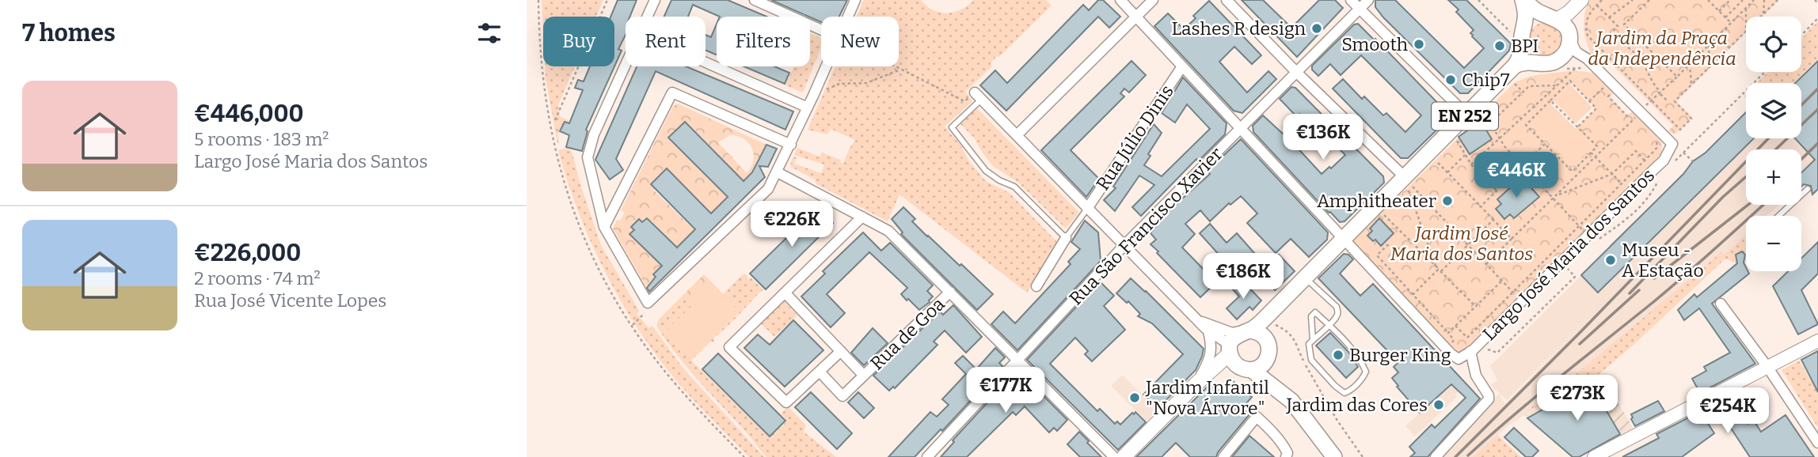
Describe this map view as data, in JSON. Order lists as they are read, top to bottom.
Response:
{
  "streets": {
    "main road": ["EN 252"],
    "street": [
      "Rua Júlio Dinis",
      "Rua São Francisco Xavier",
      "Largo José Maria dos Santos",
      "Rua de Goa"
    ]
  },
  "parks": ["Jardim da Praça da Independência", "Jardim José Maria dos Santos"],
  "places": [
    "Lashes R design",
    "Smooth",
    "BPI",
    "Chip7",
    "Amphitheater",
    "Museu - A Estação",
    "Burger King",
    "Jardim Infantil \"Nova Árvore\"",
    "Jardim das Cores"
  ],
  "page": {
    "heading": "7 homes",
    "map_buttons": ["+", "−"],
    "chip": [
      "Buy",
      "Rent",
      "Filters",
      "New"
    ],
    "list": [
      {
        "name": "€446,000",
        "note": "5 rooms · 183 m² · Largo José Maria dos Santos"
      },
      {
        "name": "€226,000",
        "note": "2 rooms · 74 m² · Rua José Vicente Lopes"
      }
    ],
    "price": [
      "€136K",
      "€446K",
      "€226K",
      "€186K",
      "€177K",
      "€273K",
      "€254K"
    ]
  }
}
